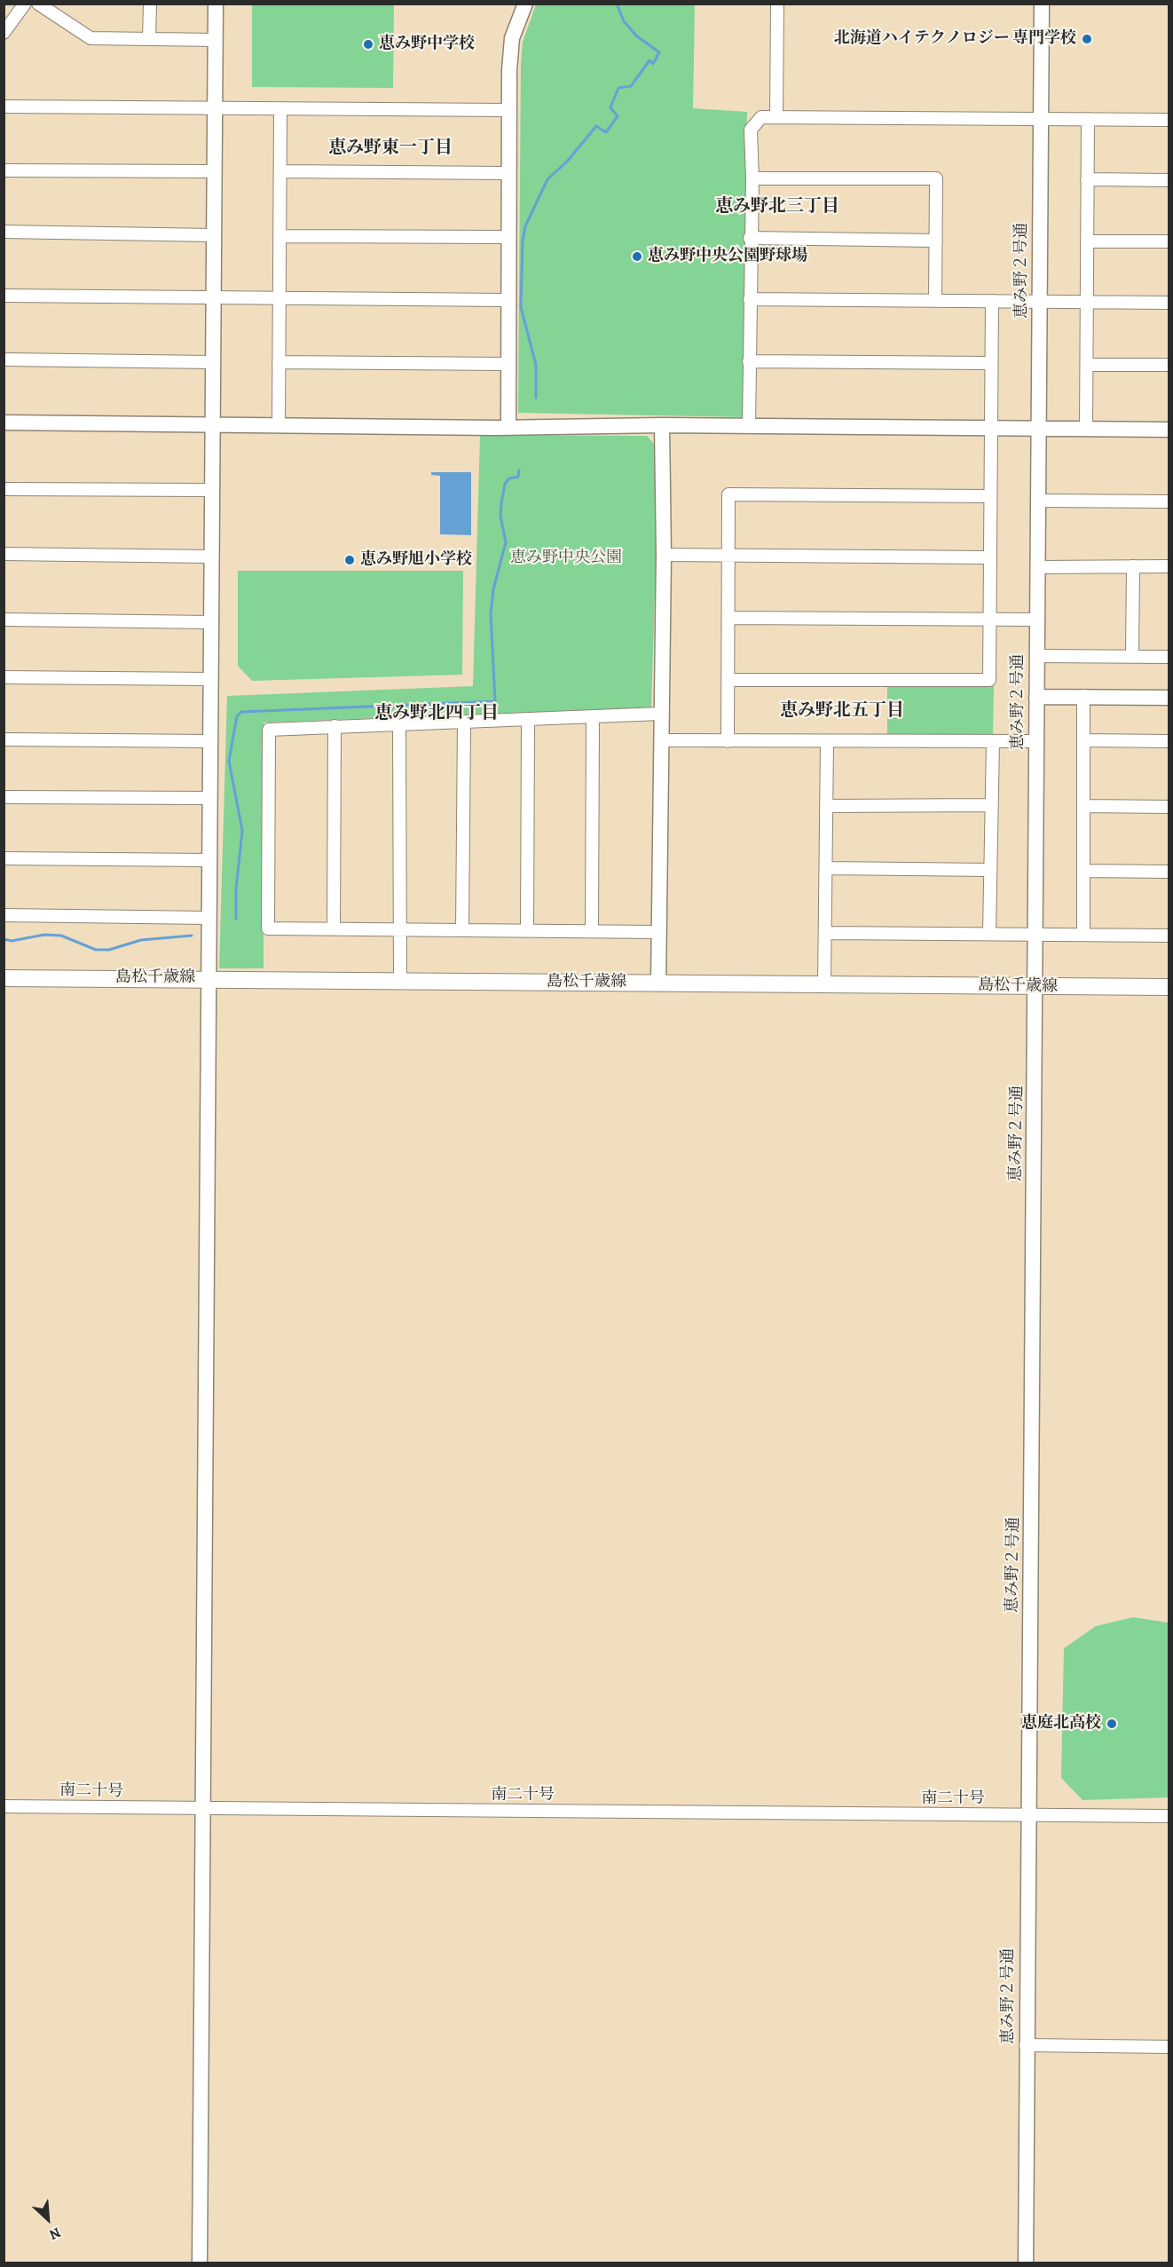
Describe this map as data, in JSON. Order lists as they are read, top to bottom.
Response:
{
  "streets": {
    "main road": ["島松千歳線"],
    "street": ["恵み野２号通", "南二十号"]
  },
  "crossings": [
    ["恵み野２号通", "島松千歳線"],
    ["恵み野２号通", "南二十号"]
  ],
  "districts": [
    "恵み野東一丁目",
    "恵み野北三丁目",
    "恵み野北五丁目",
    "恵み野北四丁目"
  ],
  "parks": ["恵み野中央公園"],
  "places": [
    "北海道ハイテクノロジー 専門学校",
    "恵み野中学校",
    "恵み野中央公園野球場",
    "恵み野旭小学校",
    "恵庭北高校"
  ],
  "north": "bottom right"
}
